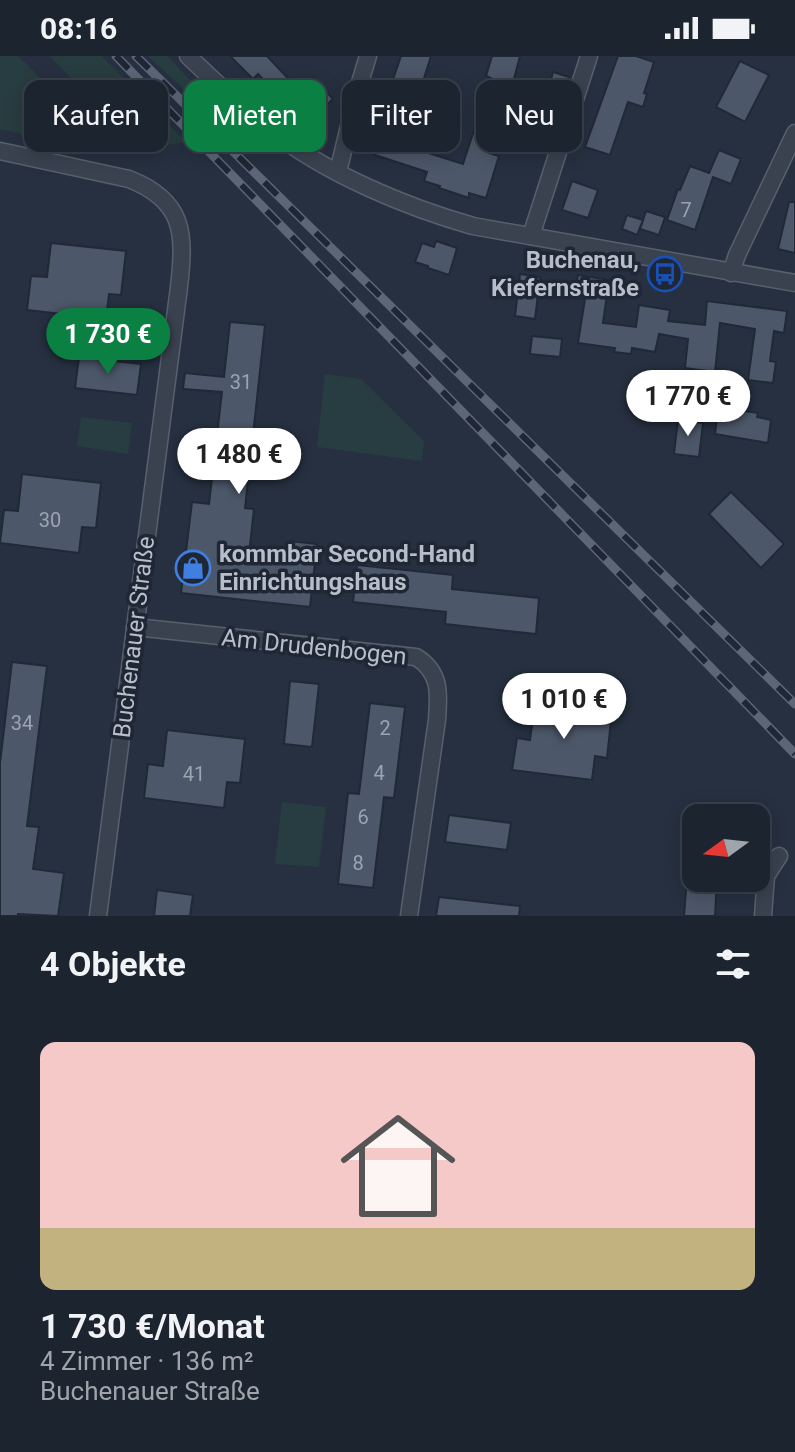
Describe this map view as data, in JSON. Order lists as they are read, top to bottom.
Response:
{
  "streets": {
    "street": ["Buchenauer Straße", "Am Drudenbogen"]
  },
  "crossings": [
    ["Buchenauer Straße", "Am Drudenbogen"]
  ],
  "places": {
    "bus stop": ["Buchenau, Kiefernstraße"],
    "shop": ["kommbar Second-Hand Einrichtungshaus"]
  },
  "house_numbers": [
    "7",
    "31",
    "30",
    "34",
    "2",
    "4",
    "41",
    "6",
    "8"
  ],
  "north": "left",
  "page": {
    "status": "08:16",
    "chip": [
      "Kaufen",
      "Mieten",
      "Filter",
      "Neu"
    ],
    "price": [
      "1 730 €",
      "1 770 €",
      "1 480 €",
      "1 010 €"
    ],
    "heading": "4 Objekte",
    "list": [
      {
        "name": "1 730 €/Monat",
        "note": "4 Zimmer · 136 m² · Buchenauer Straße"
      }
    ]
  }
}
